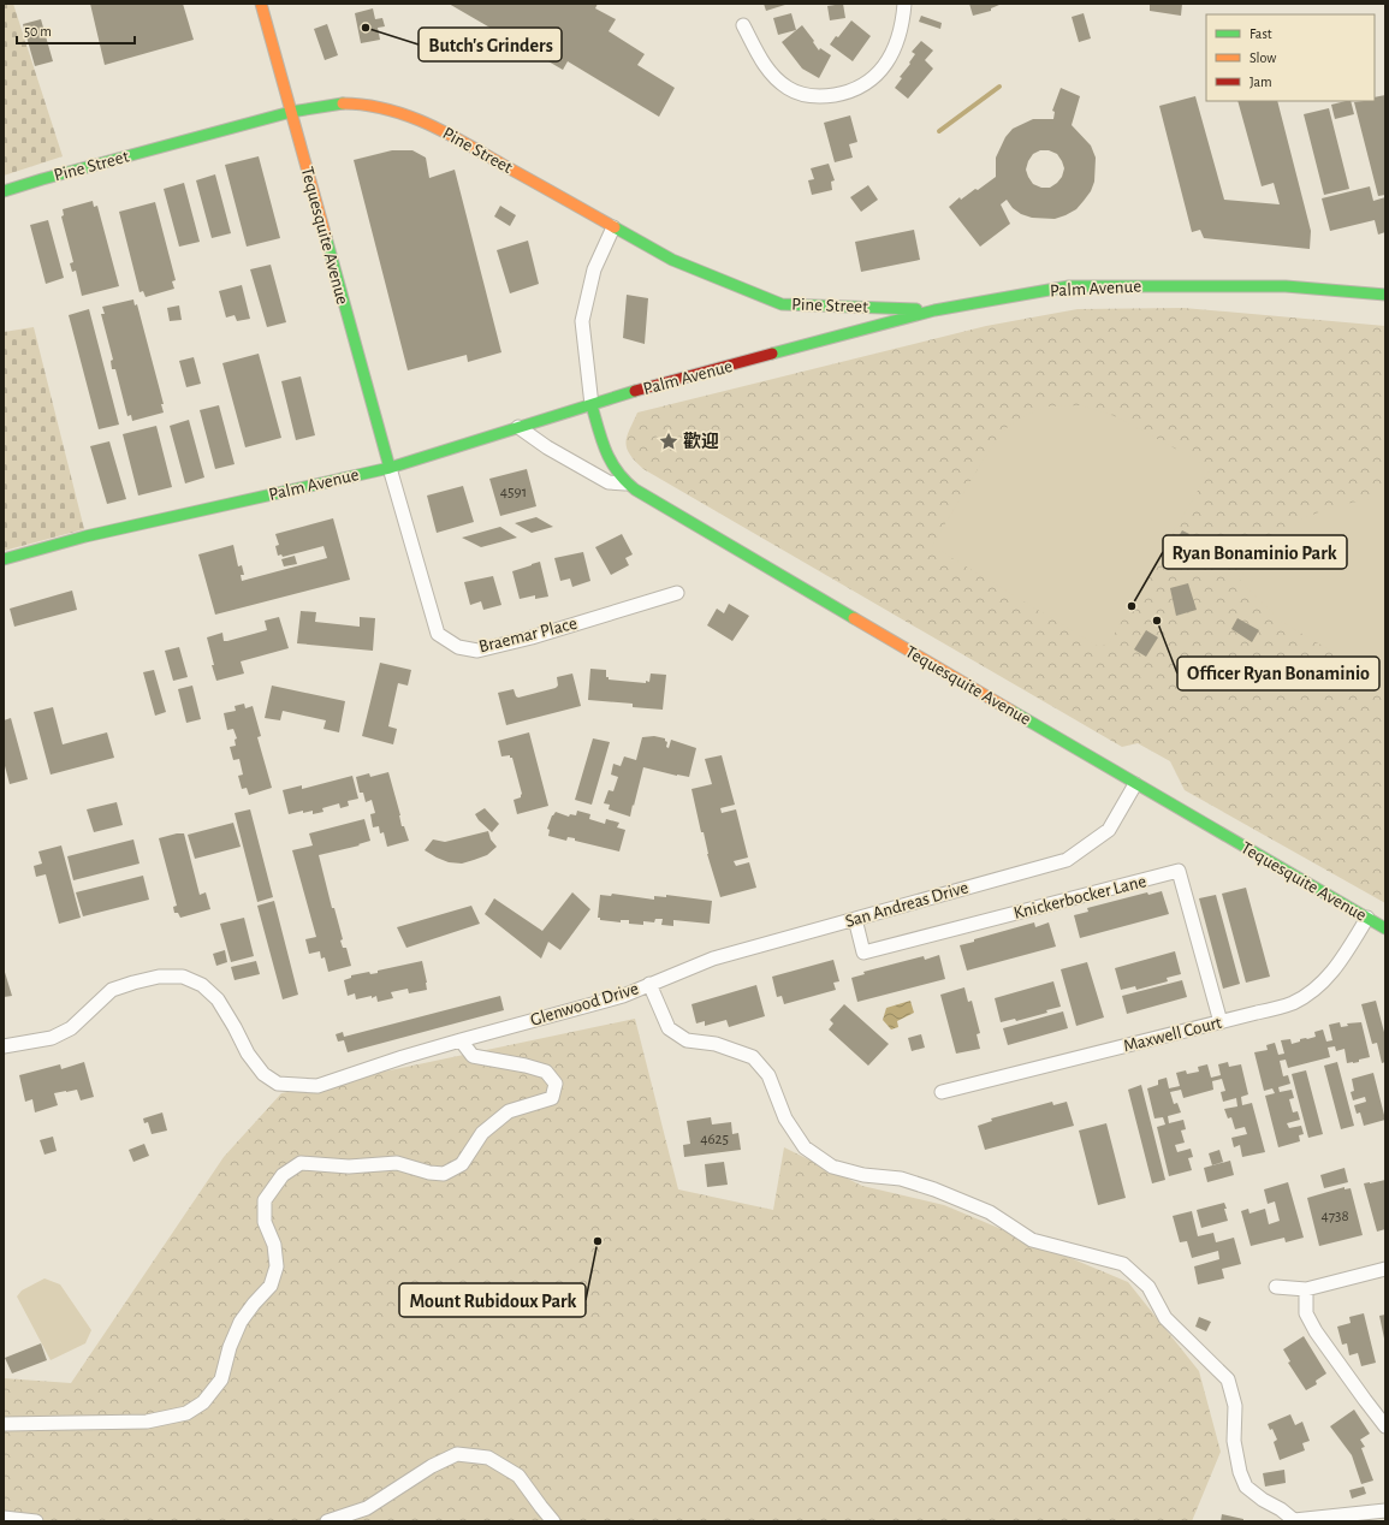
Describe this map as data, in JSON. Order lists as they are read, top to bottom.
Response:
{
  "streets": {
    "street": [
      "Pine Street",
      "Tequesquite Avenue",
      "Palm Avenue",
      "Braemar Place",
      "Knickerbocker Lane",
      "San Andreas Drive",
      "Glenwood Drive",
      "Maxwell Court"
    ]
  },
  "crossings": [
    ["Pine Street", "Tequesquite Avenue"],
    ["Pine Street", "Palm Avenue"],
    ["Tequesquite Avenue", "Palm Avenue"],
    ["Tequesquite Avenue", "Braemar Place"],
    ["Tequesquite Avenue", "San Andreas Drive"],
    ["Tequesquite Avenue", "Maxwell Court"],
    ["Palm Avenue", "Braemar Place"],
    ["Knickerbocker Lane", "San Andreas Drive"],
    ["Knickerbocker Lane", "Maxwell Court"],
    ["San Andreas Drive", "Glenwood Drive"]
  ],
  "places": {
    "other": [
      "Butch's Grinders",
      "Ryan Bonaminio Park",
      "Officer Ryan Bonaminio",
      "Mount Rubidoux Park"
    ],
    "place": ["歡迎"]
  },
  "house_numbers": ["4591", "4625", "4738"],
  "legend": ["Fast", "Slow", "Jam"],
  "scale_bar": "50 m"
}
